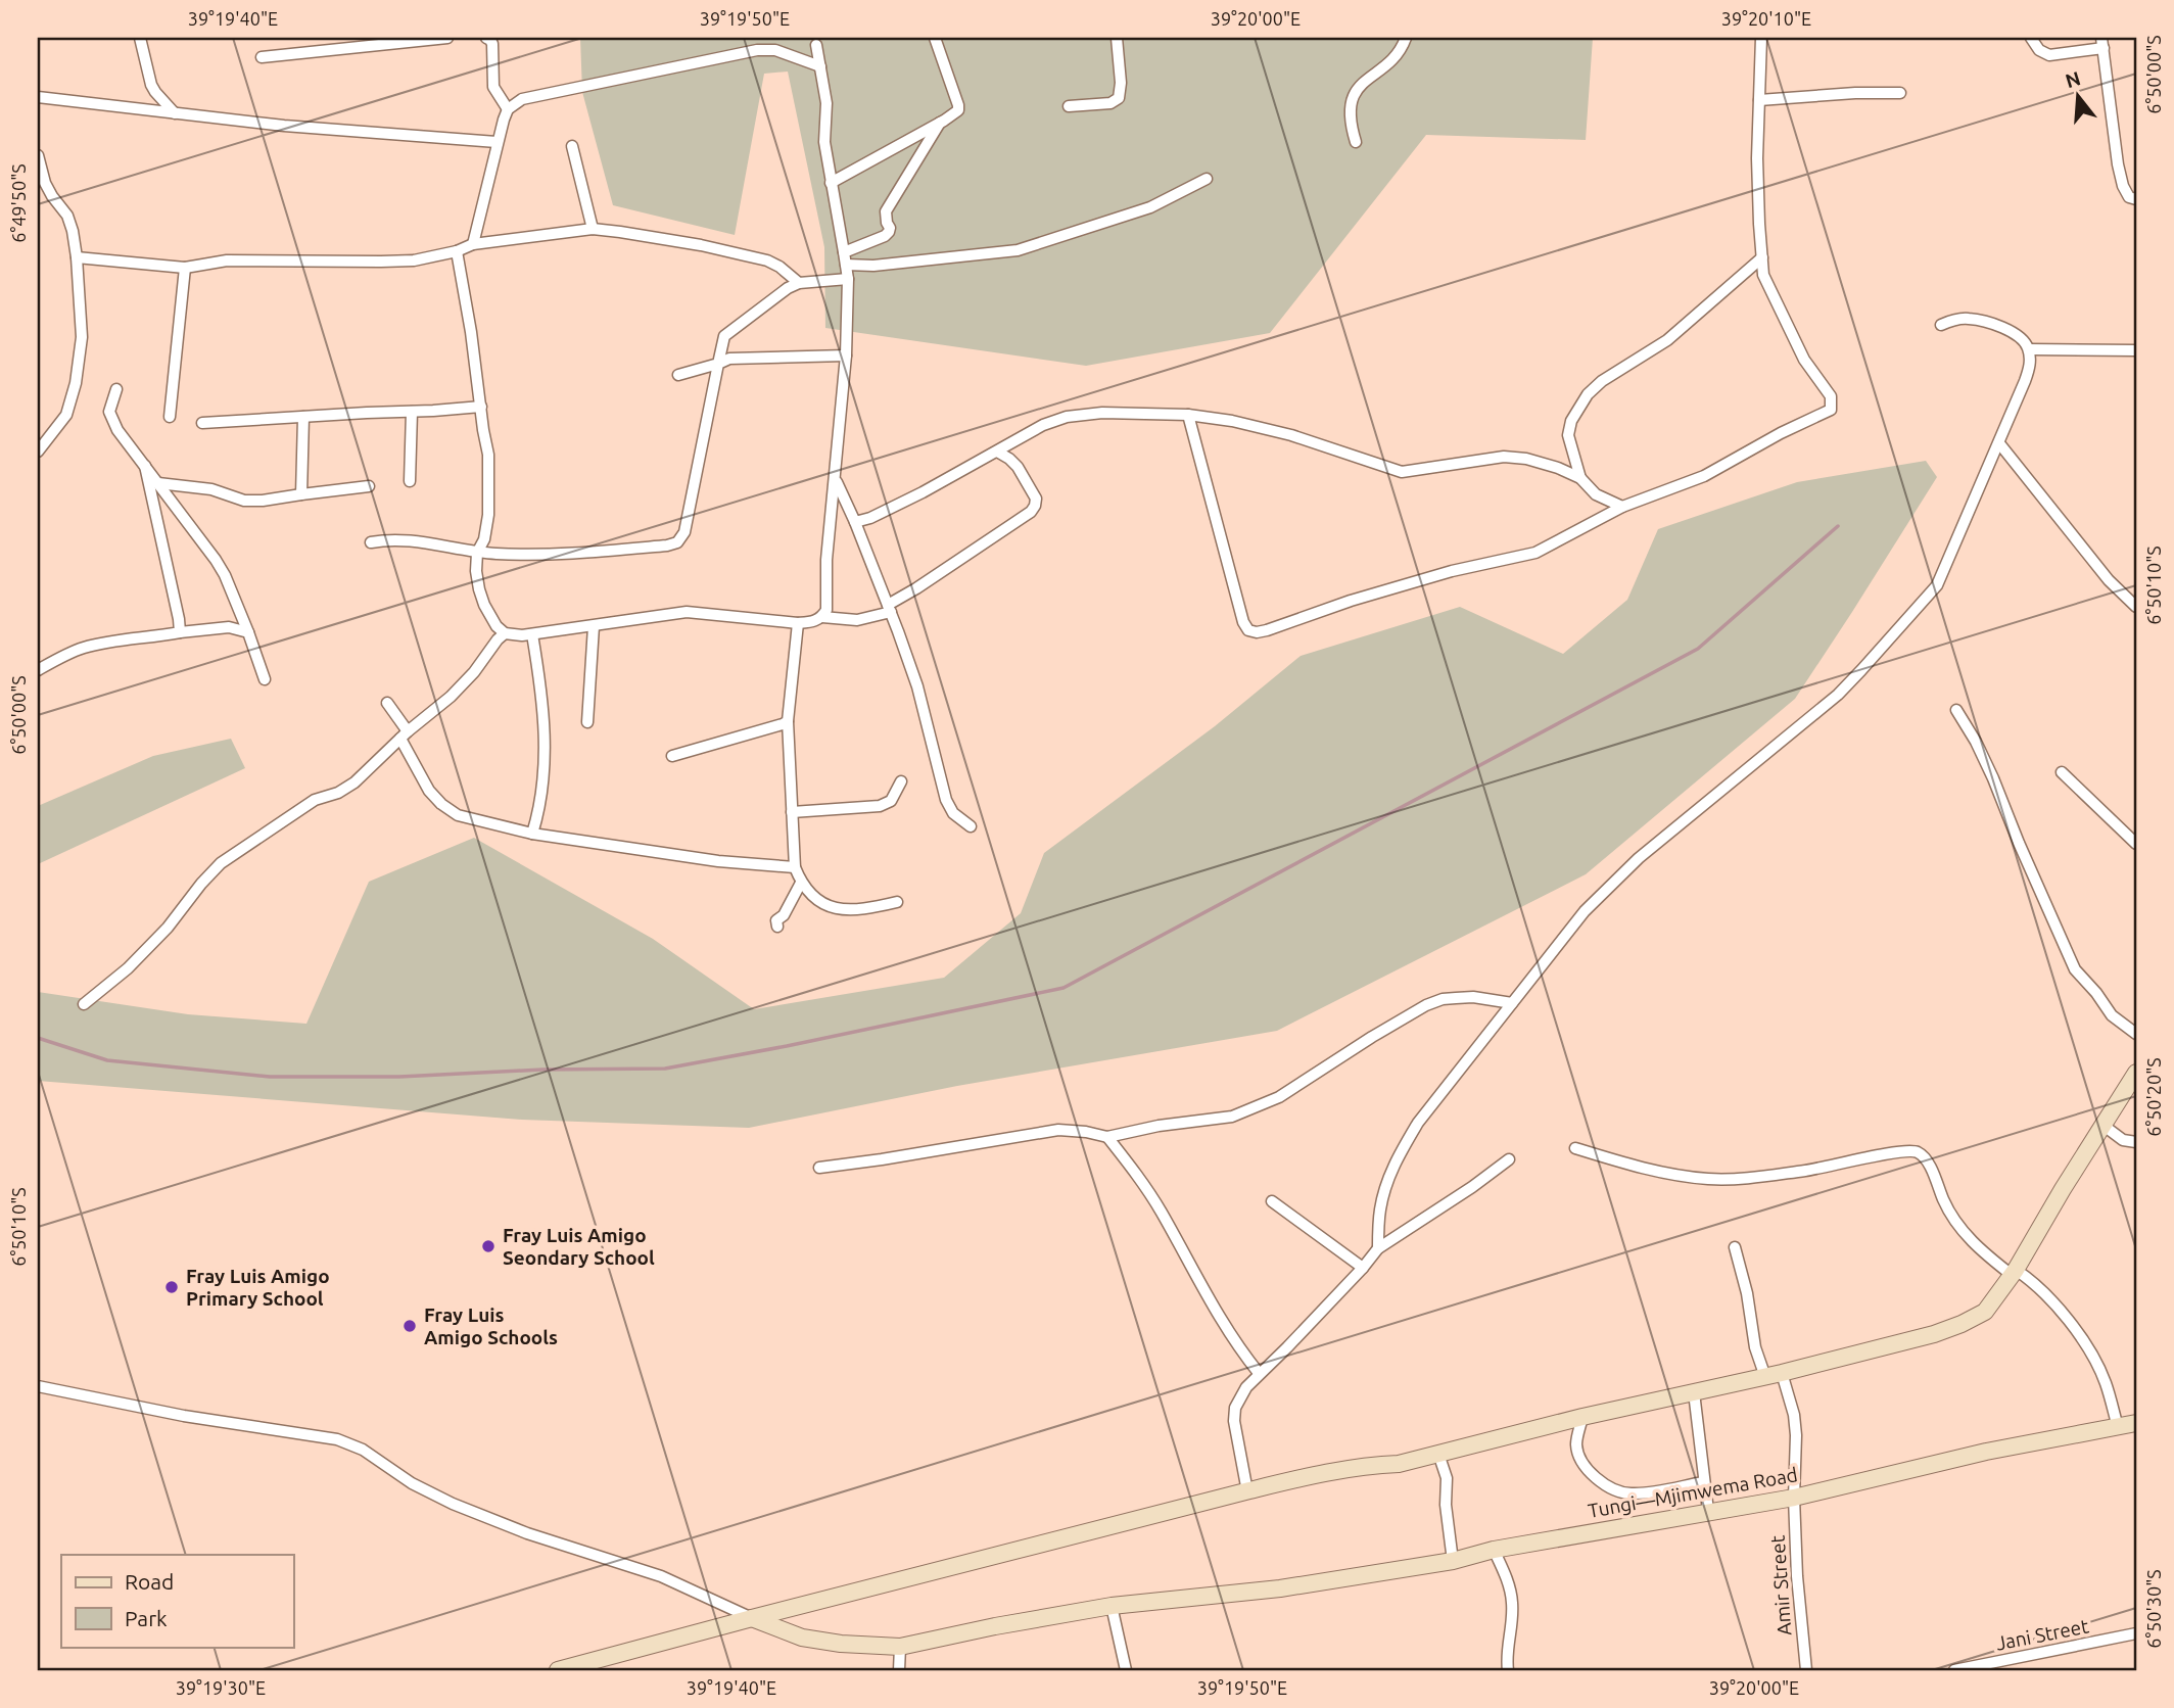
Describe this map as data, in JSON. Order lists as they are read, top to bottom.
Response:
{
  "streets": {
    "street": ["Tungi—Mjimwema Road", "Amir Street", "Jani Street"]
  },
  "crossings": [
    ["Tungi—Mjimwema Road", "Amir Street"]
  ],
  "places": ["Fray Luis Amigo Seondary School", "Fray Luis Amigo Primary School", "Fray Luis Amigo Schools"],
  "legend": ["Road", "Park"],
  "north": "top",
  "coordinates": [
    "39°19'40\"E",
    "39°19'50\"E",
    "39°20'00\"E",
    "39°20'10\"E",
    "6°50'00\"S",
    "6°49'50\"S",
    "6°50'10\"S",
    "6°50'20\"S",
    "6°50'30\"S",
    "39°19'30\"E"
  ]
}
